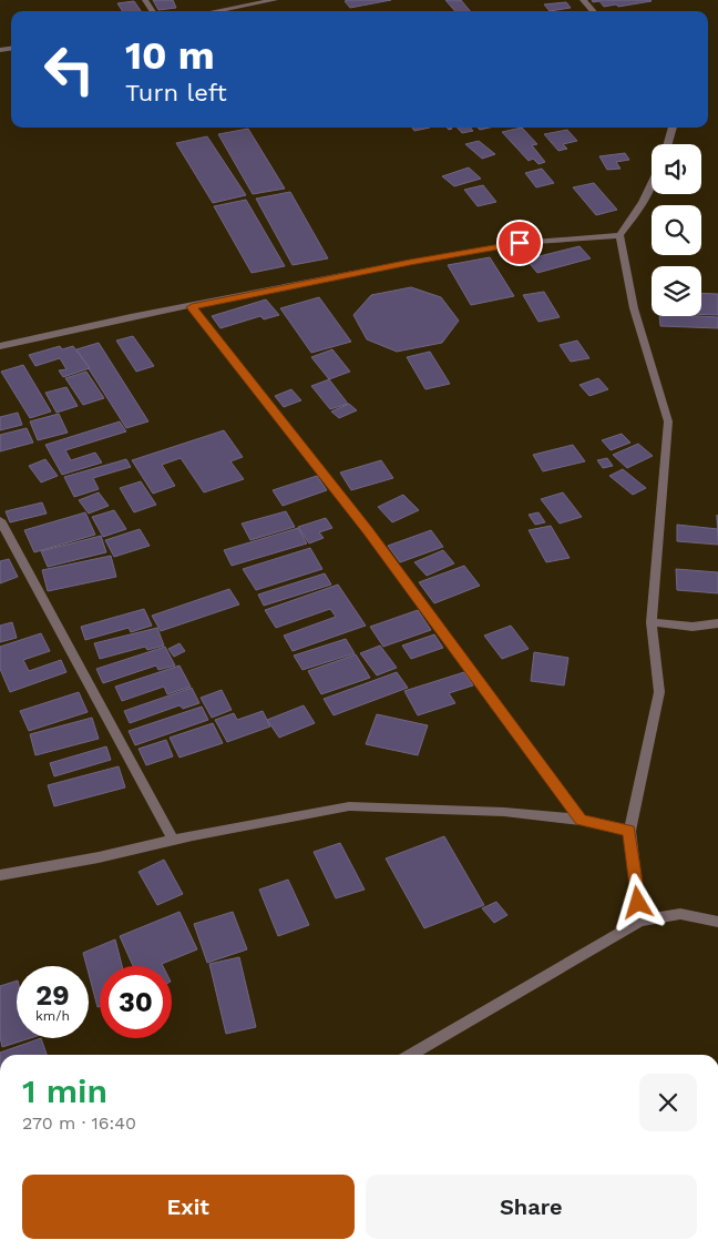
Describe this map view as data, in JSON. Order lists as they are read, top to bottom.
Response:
{
  "page": {
    "turn": ["10 m", "Turn left"],
    "speed": "29 km/h",
    "limit": "30",
    "heading": ["1 min", "270 m · 16:40"],
    "buttons": ["Exit", "Share"]
  }
}
